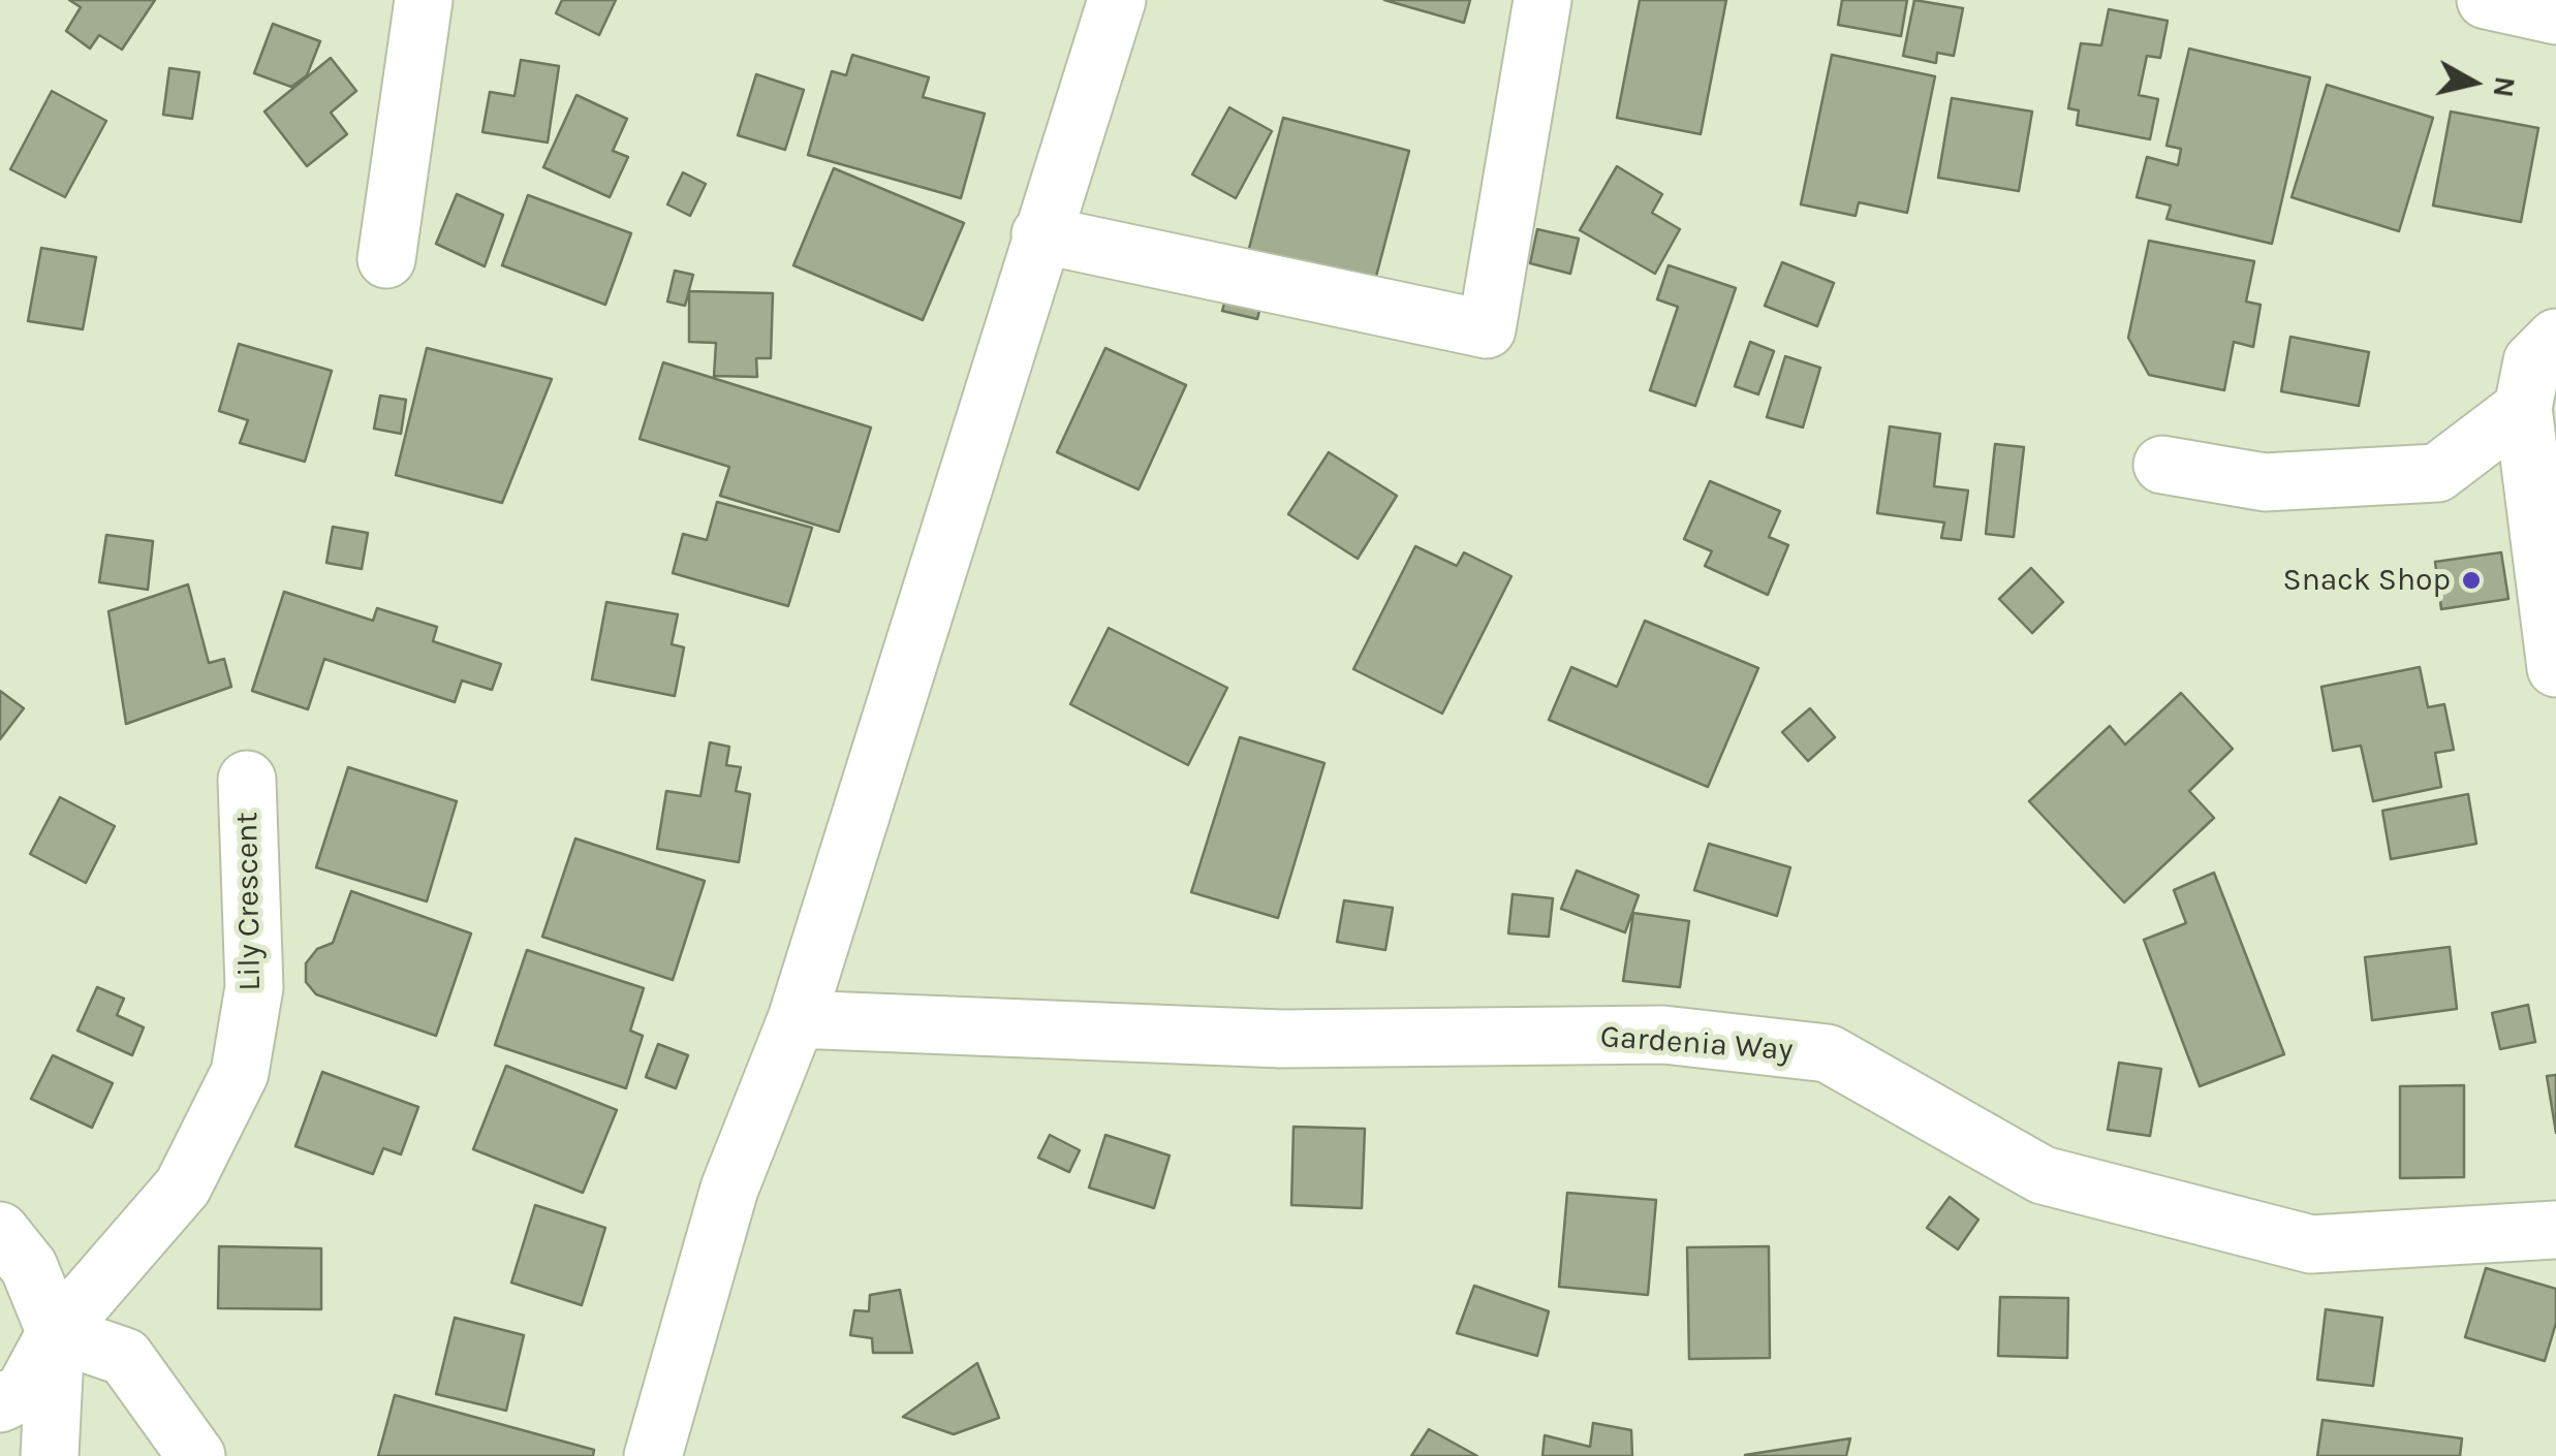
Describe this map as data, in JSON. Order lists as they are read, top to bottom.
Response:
{
  "streets": {
    "street": ["Lily Crescent", "Gardenia Way"]
  },
  "places": ["Snack Shop"],
  "north": "right"
}
